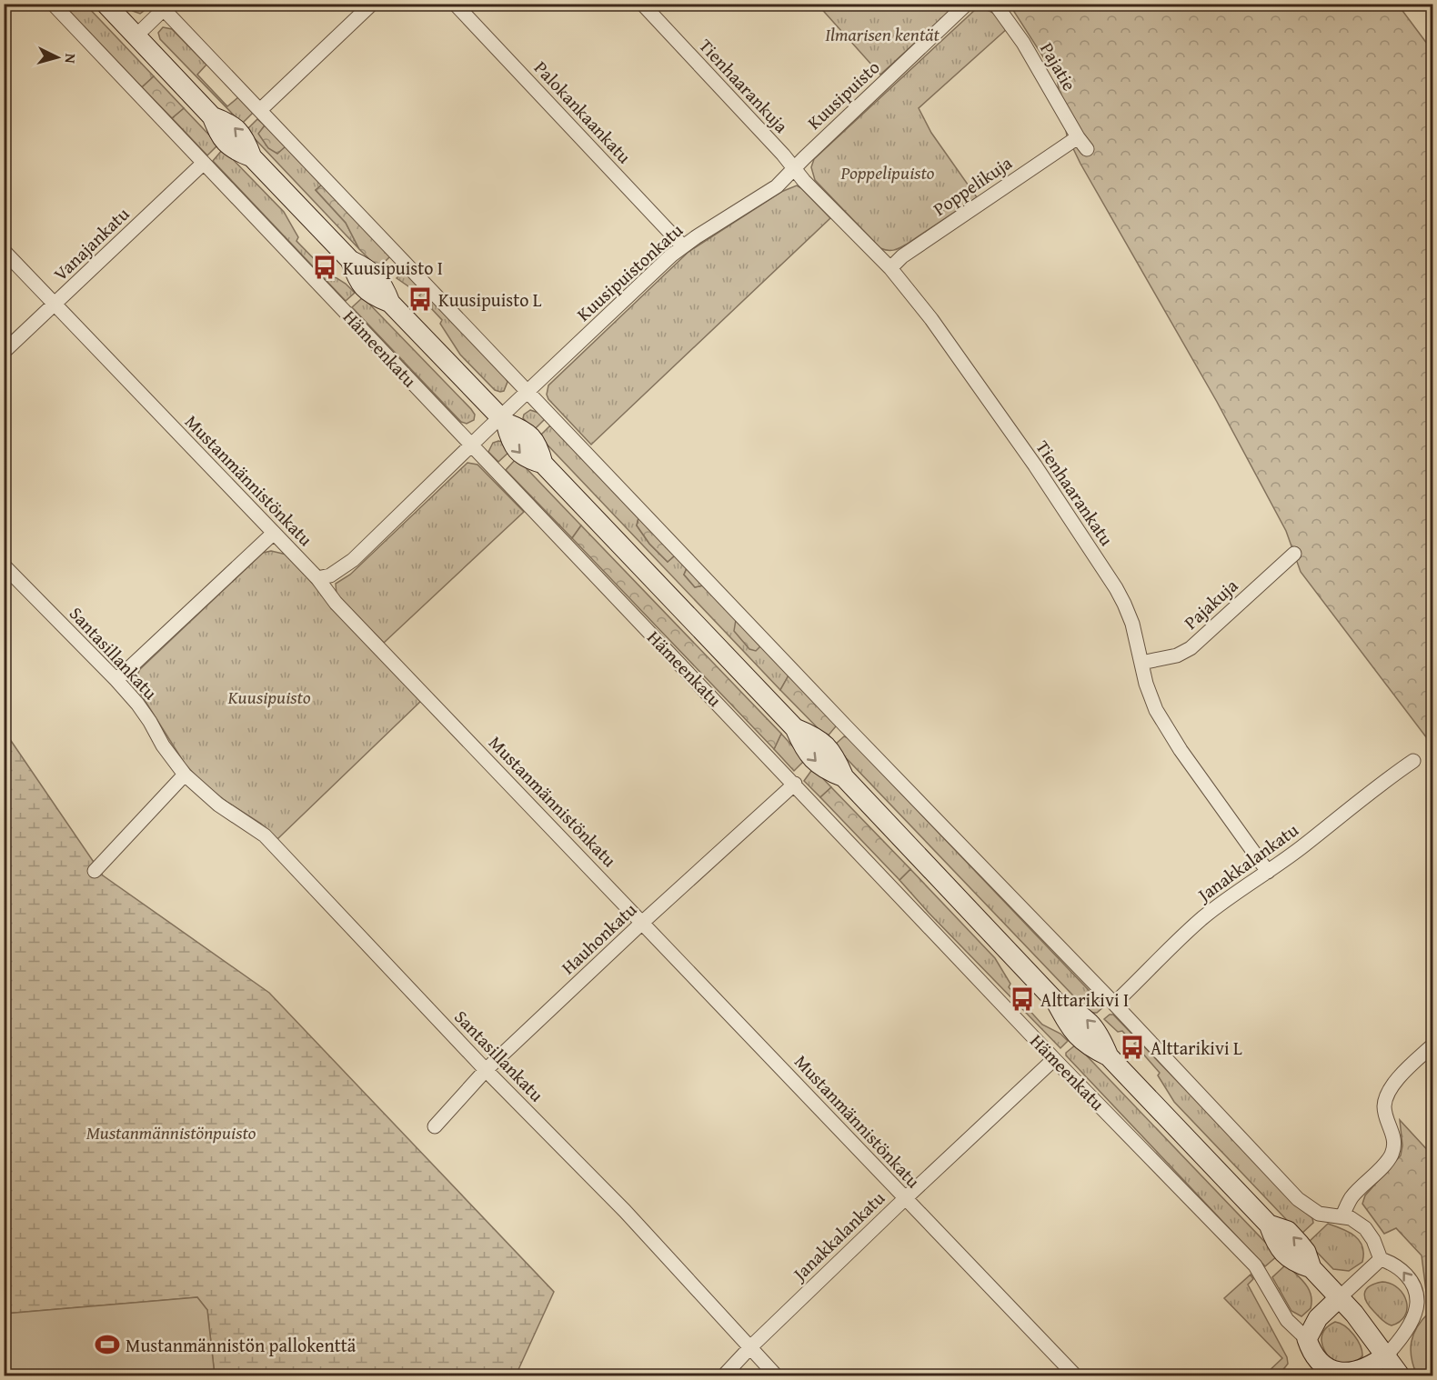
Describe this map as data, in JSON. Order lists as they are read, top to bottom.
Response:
{
  "streets": {
    "main road": ["Hämeenkatu"],
    "street": [
      "Pajatie",
      "Tienhaarankuja",
      "Kuusipuisto",
      "Palokankaankatu",
      "Poppelikuja",
      "Vanajankatu",
      "Kuusipuistonkatu",
      "Mustanmännistönkatu",
      "Tienhaarankatu",
      "Pajakuja",
      "Santasillankatu",
      "Janakkalankatu",
      "Hauhonkatu"
    ]
  },
  "crossings": [
    ["Pajatie", "Poppelikuja"],
    ["Tienhaarankuja", "Kuusipuisto"],
    ["Tienhaarankuja", "Kuusipuistonkatu"],
    ["Tienhaarankuja", "Tienhaarankatu"],
    ["Kuusipuisto", "Kuusipuistonkatu"],
    ["Kuusipuisto", "Tienhaarankatu"],
    ["Palokankaankatu", "Kuusipuistonkatu"],
    ["Poppelikuja", "Tienhaarankatu"],
    ["Vanajankatu", "Hämeenkatu"],
    ["Vanajankatu", "Mustanmännistönkatu"],
    ["Kuusipuistonkatu", "Tienhaarankatu"],
    ["Hämeenkatu", "Janakkalankatu"],
    ["Hämeenkatu", "Hauhonkatu"],
    ["Mustanmännistönkatu", "Janakkalankatu"],
    ["Mustanmännistönkatu", "Hauhonkatu"],
    ["Tienhaarankatu", "Pajakuja"],
    ["Tienhaarankatu", "Janakkalankatu"],
    ["Santasillankatu", "Janakkalankatu"],
    ["Santasillankatu", "Hauhonkatu"]
  ],
  "parks": [
    "Ilmarisen kentät",
    "Poppelipuisto",
    "Kuusipuisto",
    "Mustanmännistönpuisto"
  ],
  "places": {
    "bus stop": [
      "Kuusipuisto I",
      "Kuusipuisto L",
      "Alttarikivi I",
      "Alttarikivi L"
    ],
    "sports": ["Mustanmännistön pallokenttä"]
  },
  "north": "right"
}
